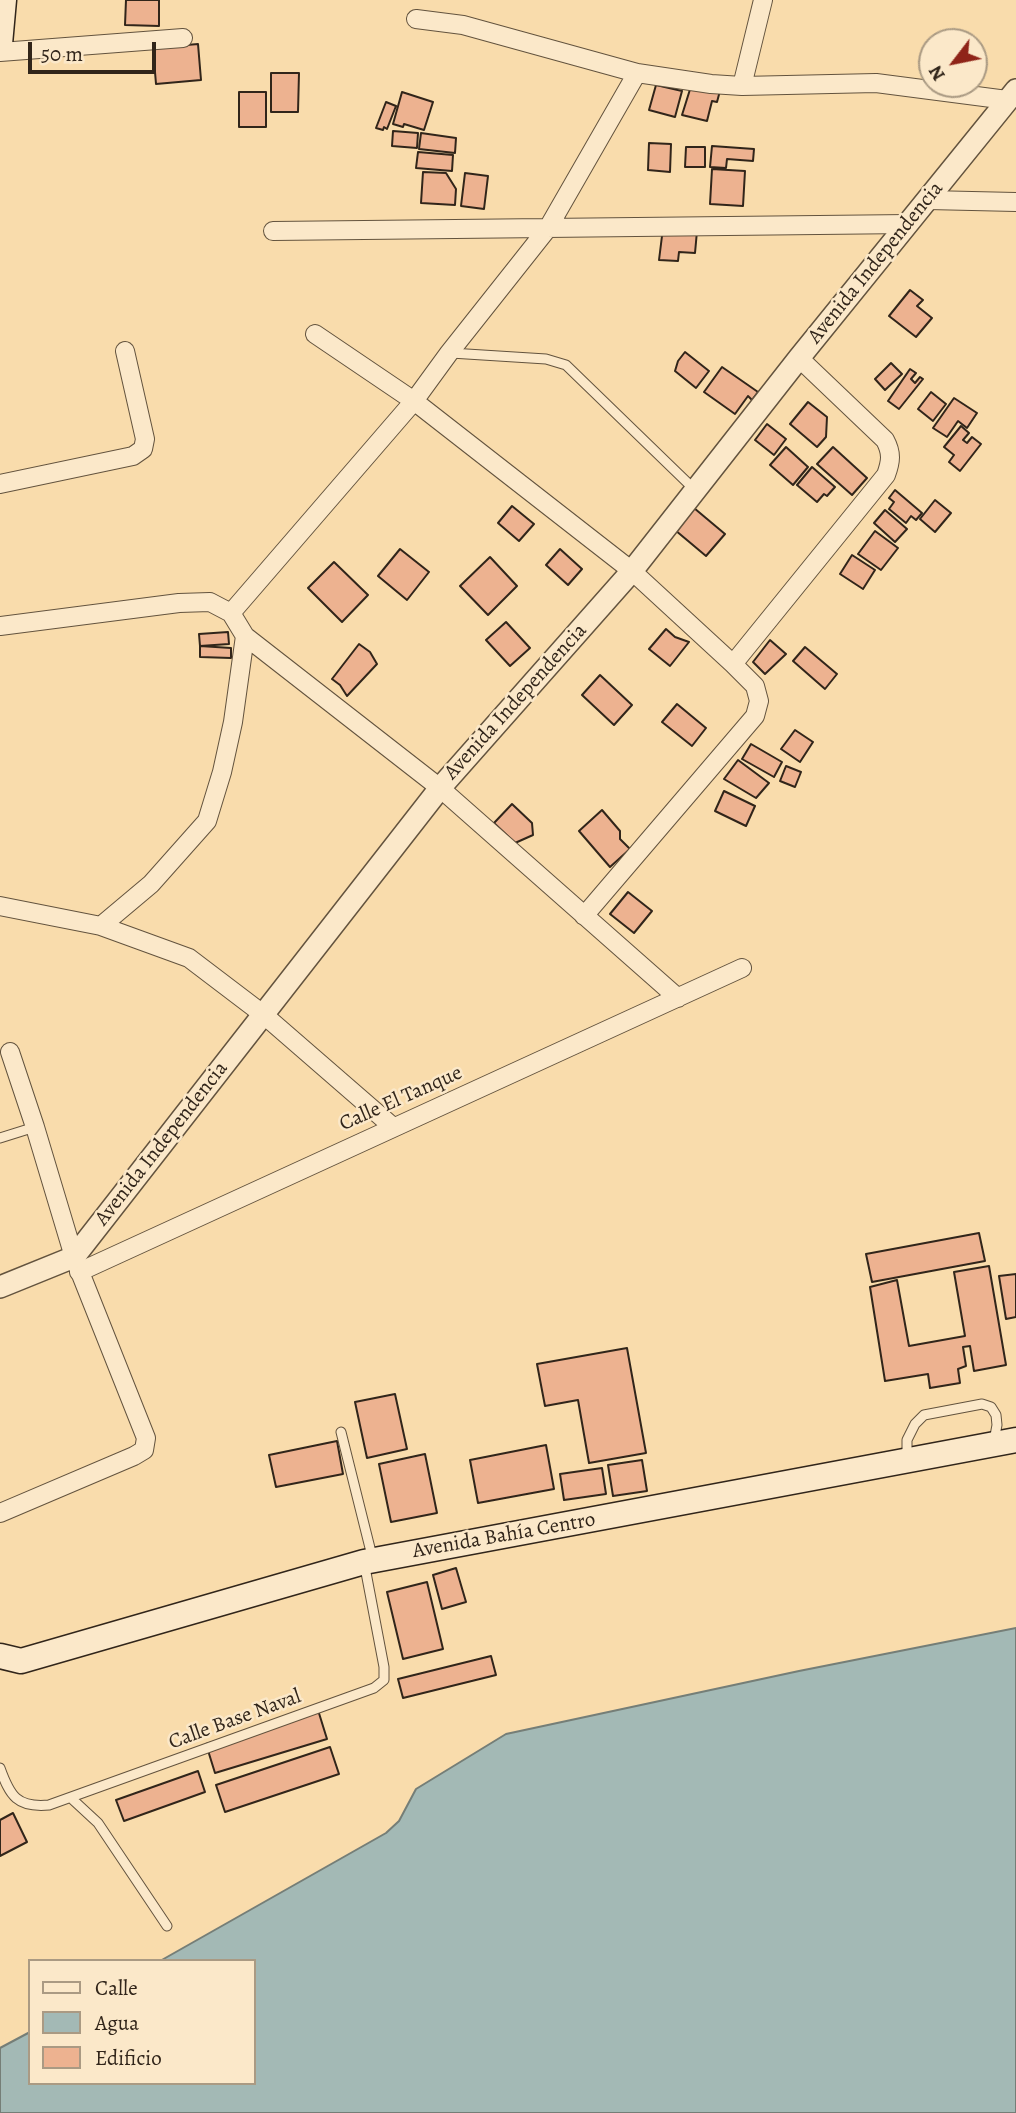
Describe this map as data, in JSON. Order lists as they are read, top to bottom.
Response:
{
  "streets": {
    "main road": ["Avenida Bahía Centro"],
    "street": ["Avenida Independencia", "Calle El Tanque"],
    "lane": ["Calle Base Naval"]
  },
  "crossings": [
    ["Avenida Independencia", "Calle El Tanque"],
    ["Avenida Bahía Centro", "Calle Base Naval"]
  ],
  "legend": ["Calle", "Agua", "Edificio"],
  "scale_bar": "50 m",
  "north": "bottom left"
}
